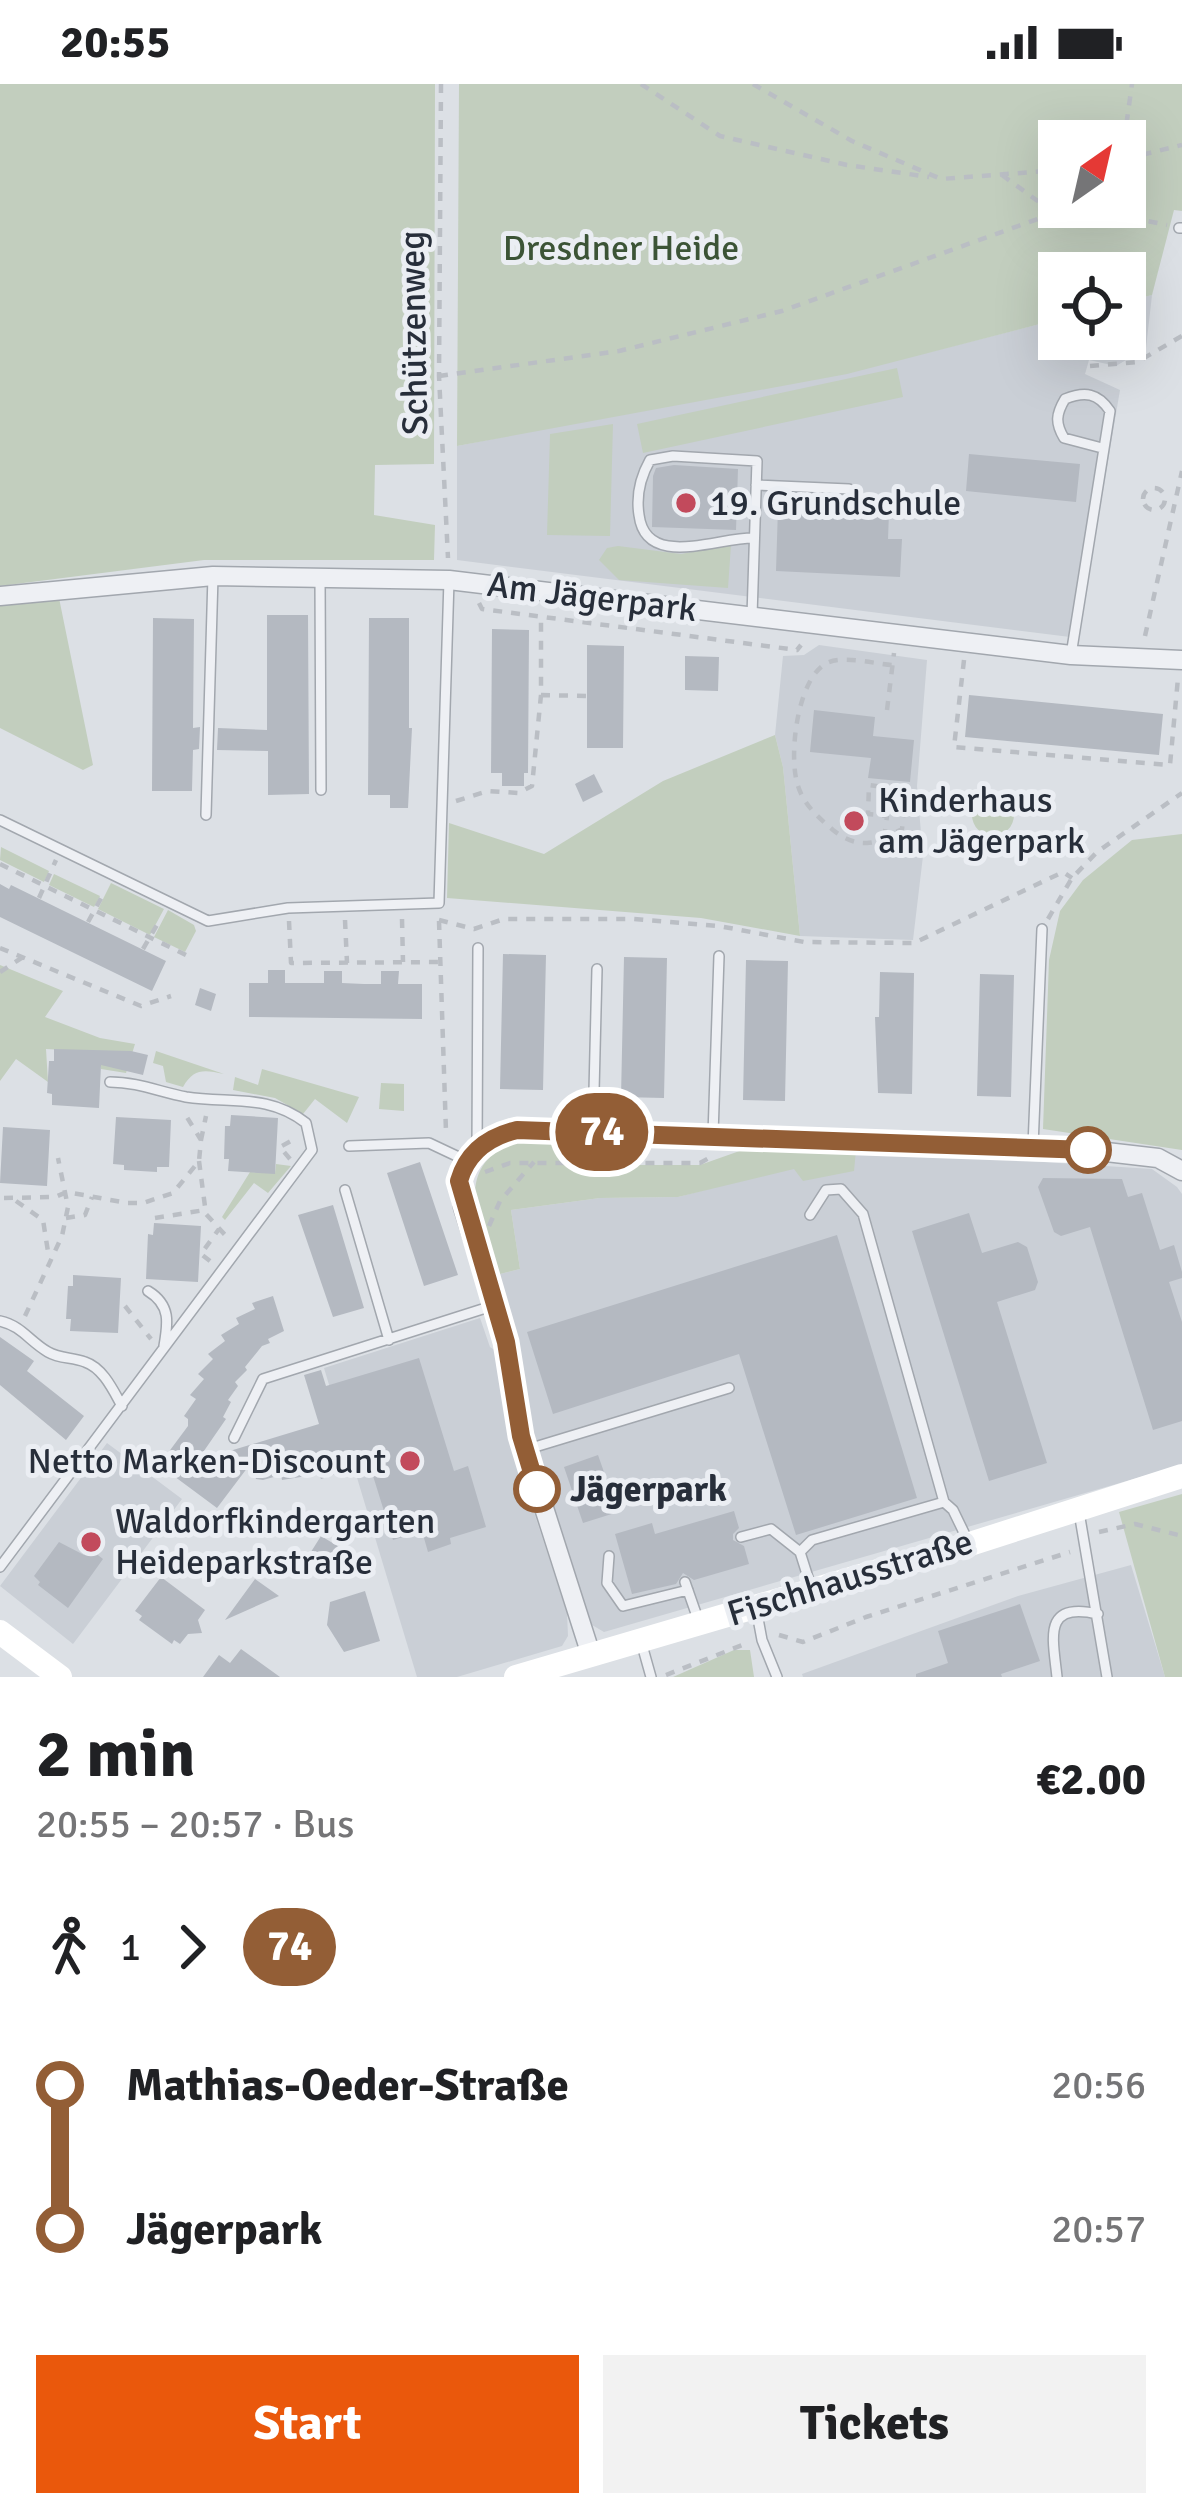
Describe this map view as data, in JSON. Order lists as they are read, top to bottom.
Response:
{
  "streets": {
    "main road": ["Fischhausstraße"],
    "street": ["Am Jägerpark"],
    "path": ["Schützenweg"]
  },
  "crossings": [
    ["Schützenweg", "Am Jägerpark"]
  ],
  "parks": ["Dresdner Heide"],
  "places": [
    "19. Grundschule",
    "Kinderhaus am Jägerpark",
    "Netto Marken-Discount",
    "Jägerpark",
    "Waldorfkindergarten Heideparkstraße"
  ],
  "lines": ["bus line 74"],
  "north": "top right",
  "page": {
    "status": "20:55",
    "on_map": "74",
    "heading": ["2 min", "20:55 – 20:57 · Bus", "€2.00"],
    "legs": ["1", "74"],
    "list": [
      {
        "name": "Mathias-Oeder-Straße",
        "value": "20:56"
      },
      {
        "name": "Jägerpark",
        "value": "20:57"
      }
    ],
    "buttons": ["Start", "Tickets"]
  }
}
